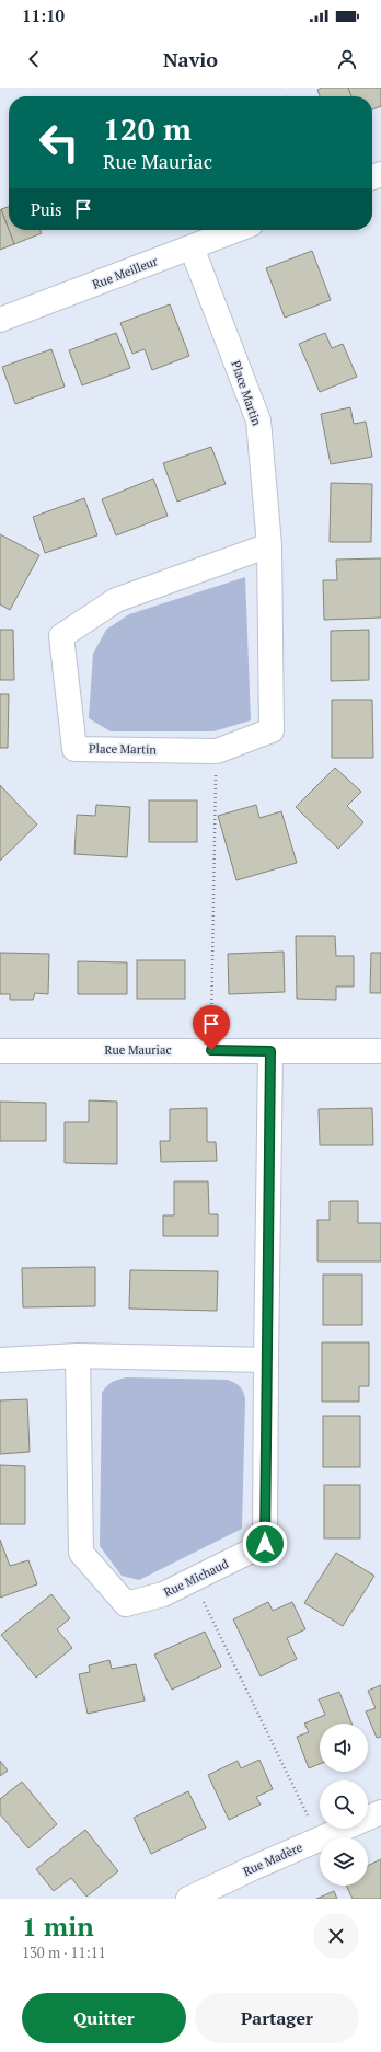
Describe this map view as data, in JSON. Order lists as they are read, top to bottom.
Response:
{
  "streets": {
    "street": [
      "Rue Meilleur",
      "Place Martin",
      "Rue Mauriac",
      "Rue Michaud",
      "Rue Madère"
    ]
  },
  "crossings": [
    ["Rue Meilleur", "Place Martin"],
    ["Rue Mauriac", "Rue Michaud"]
  ],
  "page": {
    "status": "11:10",
    "header": "Navio",
    "turn": ["120 m", "Rue Mauriac"],
    "then": "Puis",
    "heading": ["1 min", "130 m · 11:11"],
    "buttons": ["Quitter", "Partager"]
  }
}
